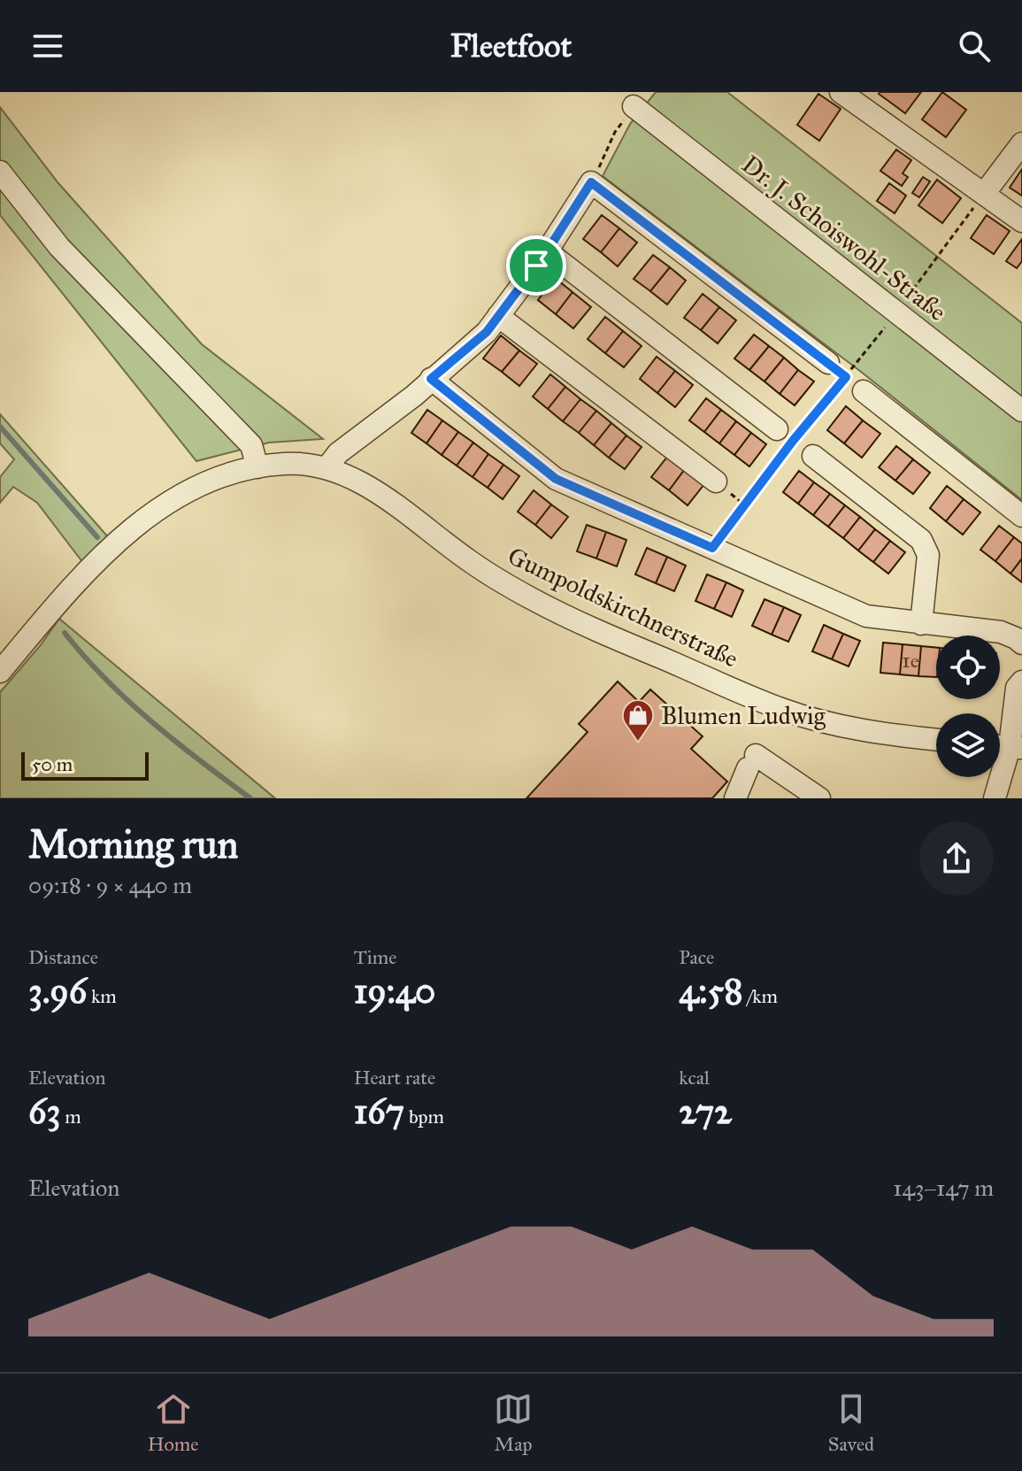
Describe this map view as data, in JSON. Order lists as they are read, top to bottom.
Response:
{
  "streets": {
    "street": ["Dr. J. Schoiswohl-Straße", "Gumpoldskirchnerstraße"]
  },
  "places": {
    "shop": ["Blumen Ludwig"]
  },
  "house_numbers": ["1e"],
  "scale_bar": "50 m",
  "page": {
    "header": "Fleetfoot",
    "scale": "50 m",
    "heading": ["Morning run", "09:18 · 9 × 440 m"],
    "stats": [
      ["Distance", "3.96 km"],
      ["Time", "19:40"],
      ["Pace", "4:58 /km"],
      ["Elevation", "63 m"],
      ["Heart rate", "167 bpm"],
      ["kcal", "272"]
    ],
    "chart": ["Elevation", "143–147 m"],
    "tabs": ["Home", "Map", "Saved"]
  }
}
